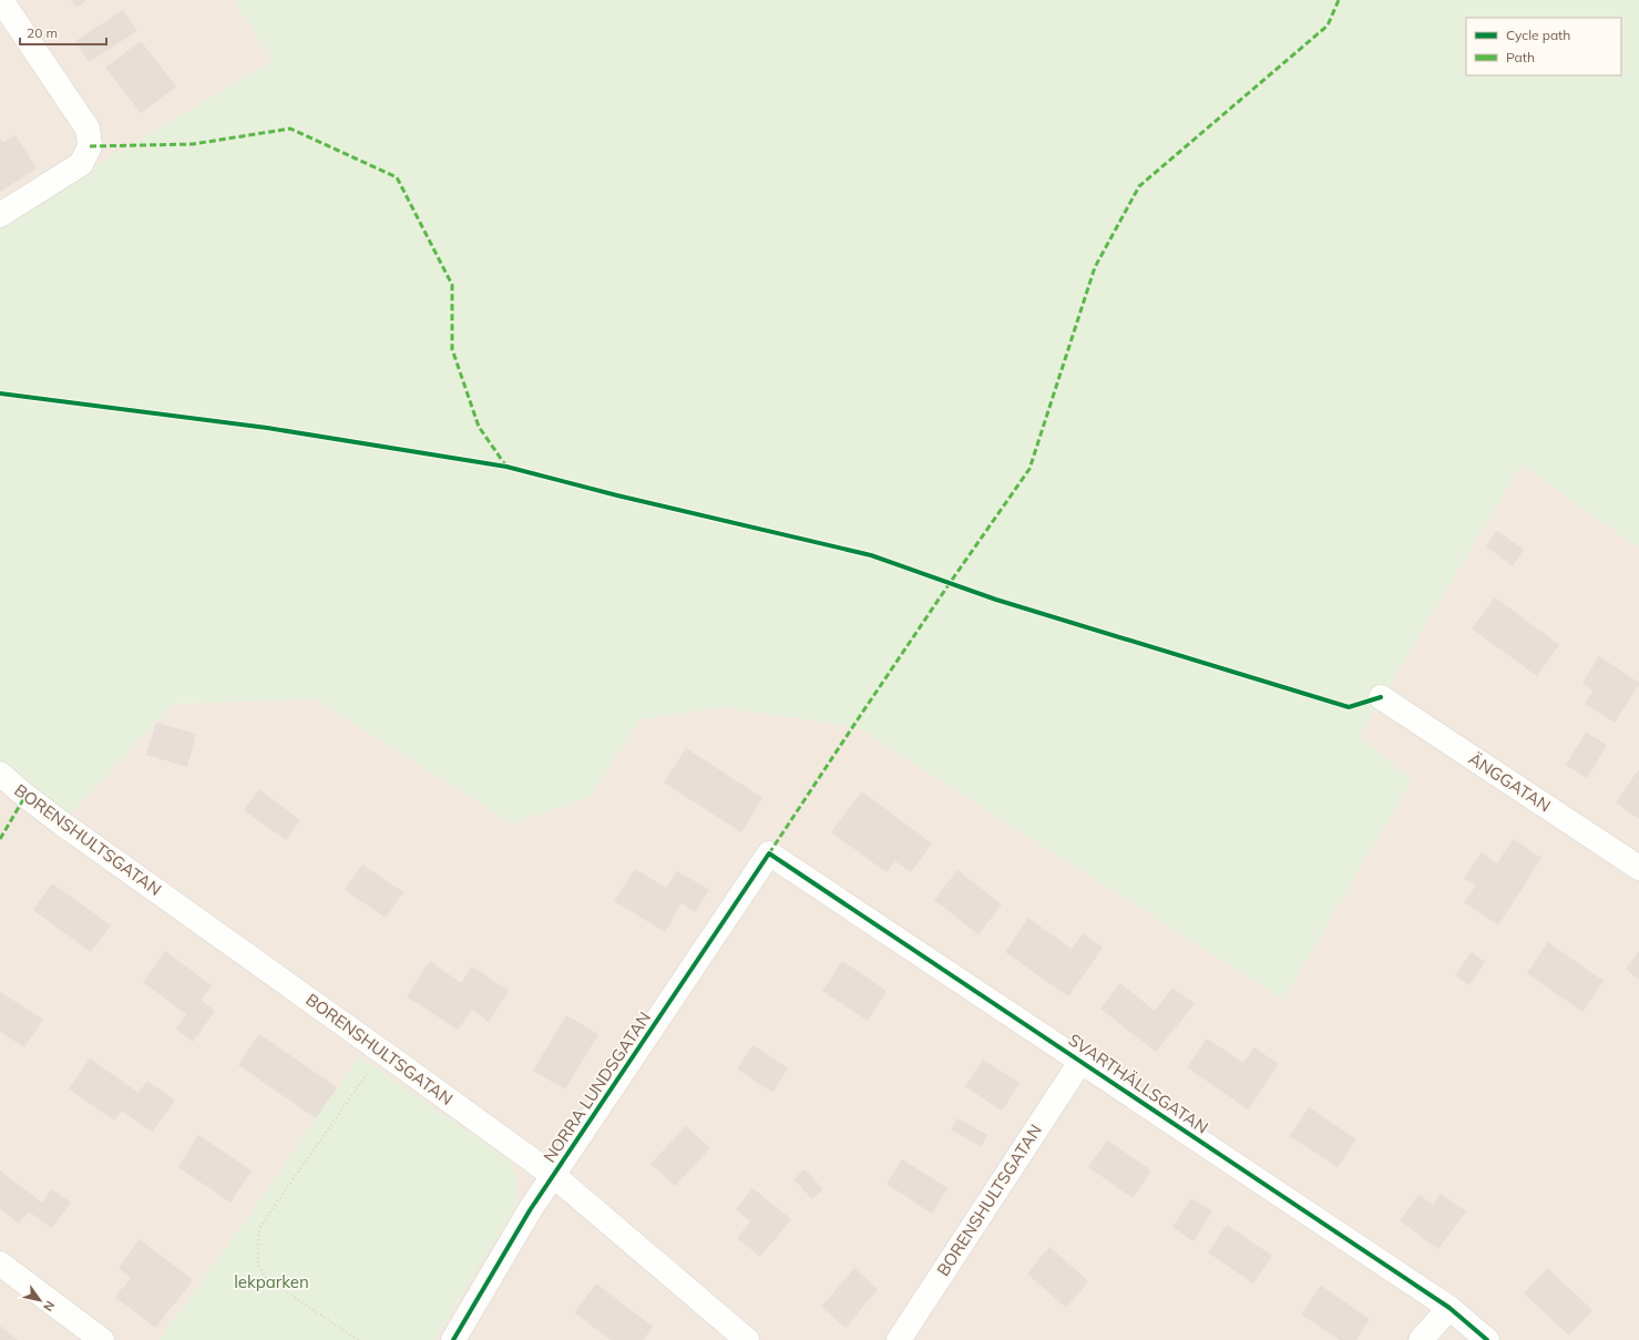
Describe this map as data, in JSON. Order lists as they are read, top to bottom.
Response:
{
  "streets": {
    "street": [
      "ÄNGGATAN",
      "BORENSHULTSGATAN",
      "SVARTHÄLLSGATAN",
      "NORRA LUNDSGATAN"
    ]
  },
  "crossings": [
    ["BORENSHULTSGATAN", "SVARTHÄLLSGATAN"],
    ["BORENSHULTSGATAN", "NORRA LUNDSGATAN"],
    ["SVARTHÄLLSGATAN", "NORRA LUNDSGATAN"]
  ],
  "parks": ["lekparken"],
  "legend": ["Cycle path", "Path"],
  "scale_bar": "20 m",
  "north": "bottom right"
}
